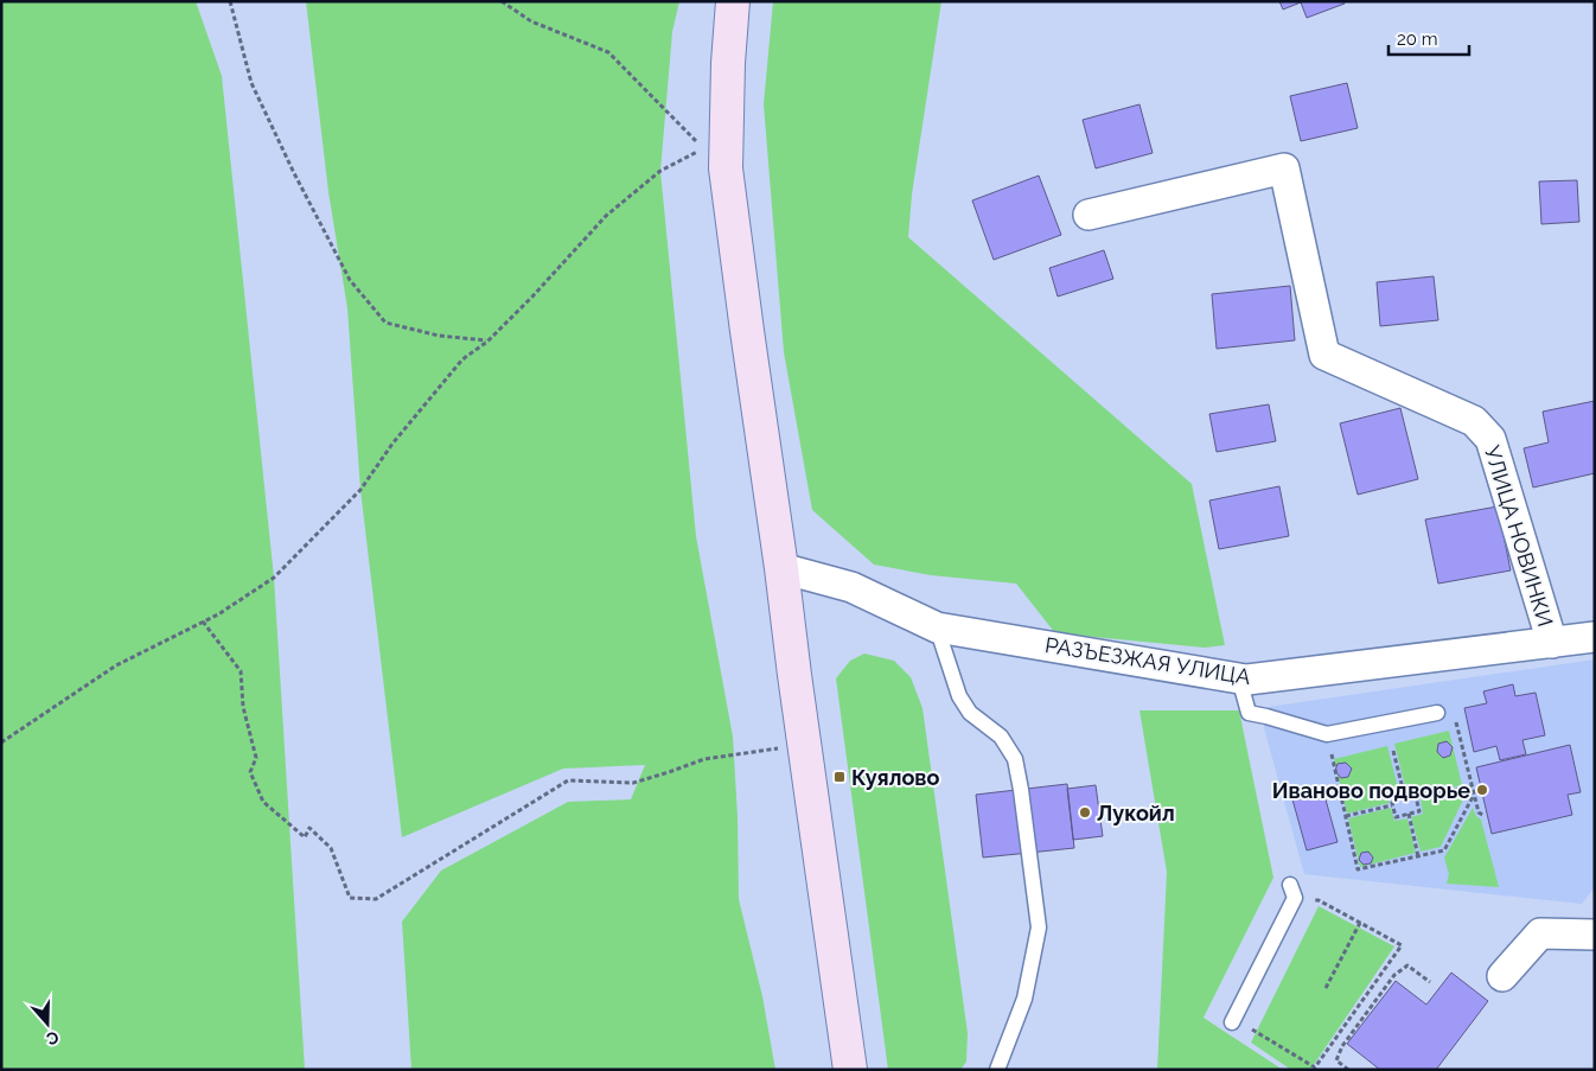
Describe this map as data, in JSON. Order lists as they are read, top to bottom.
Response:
{
  "streets": {
    "street": ["УЛИЦА НОВИНКИ", "РАЗЪЕЗЖАЯ УЛИЦА"]
  },
  "crossings": [
    ["УЛИЦА НОВИНКИ", "РАЗЪЕЗЖАЯ УЛИЦА"]
  ],
  "places": {
    "transit": ["Куялово"],
    "other": ["Иваново подворье", "Лукойл"]
  },
  "scale_bar": "20 m",
  "north": "bottom"
}
